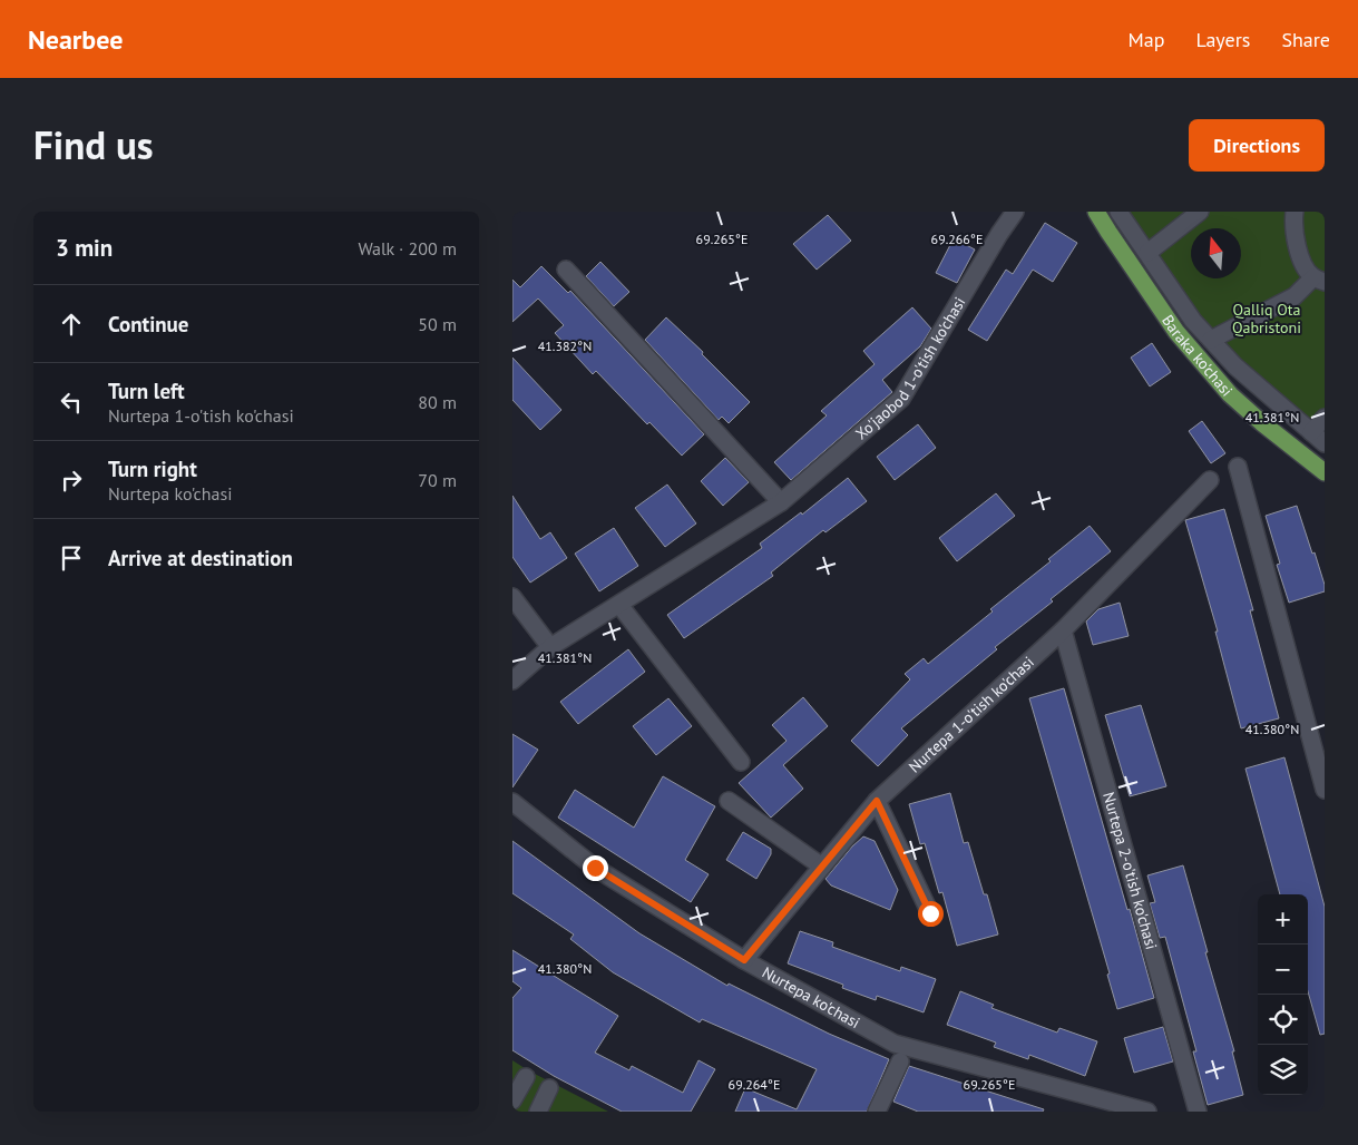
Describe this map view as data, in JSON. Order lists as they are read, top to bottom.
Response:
{
  "streets": {
    "main road": ["Baraka ko'chasi"],
    "street": [
      "Xo'jaobod 1-o'tish ko'chasi",
      "Nurtepa 1-o'tish ko'chasi",
      "Nurtepa 2-o'tish ko'chasi",
      "Nurtepa ko'chasi"
    ]
  },
  "crossings": [
    ["Nurtepa 1-o'tish ko'chasi", "Nurtepa 2-o'tish ko'chasi"],
    ["Nurtepa 1-o'tish ko'chasi", "Nurtepa ko'chasi"]
  ],
  "parks": ["Qalliq Ota Qabristoni"],
  "north": "top",
  "page": {
    "header": "Nearbee",
    "nav": ["Map", "Layers", "Share"],
    "title": "Find us",
    "buttons": "Directions",
    "heading": ["3 min", "Walk · 200 m"],
    "list": [
      ["Continue", "50 m"],
      ["Turn left", "Nurtepa 1-o'tish ko'chasi", "80 m"],
      ["Turn right", "Nurtepa ko'chasi", "70 m"],
      "Arrive at destination"
    ],
    "map_buttons": ["+", "−"]
  },
  "coordinates": [
    "69.265°E",
    "69.266°E",
    "41.382°N",
    "41.381°N",
    "41.380°N",
    "69.264°E"
  ]
}
